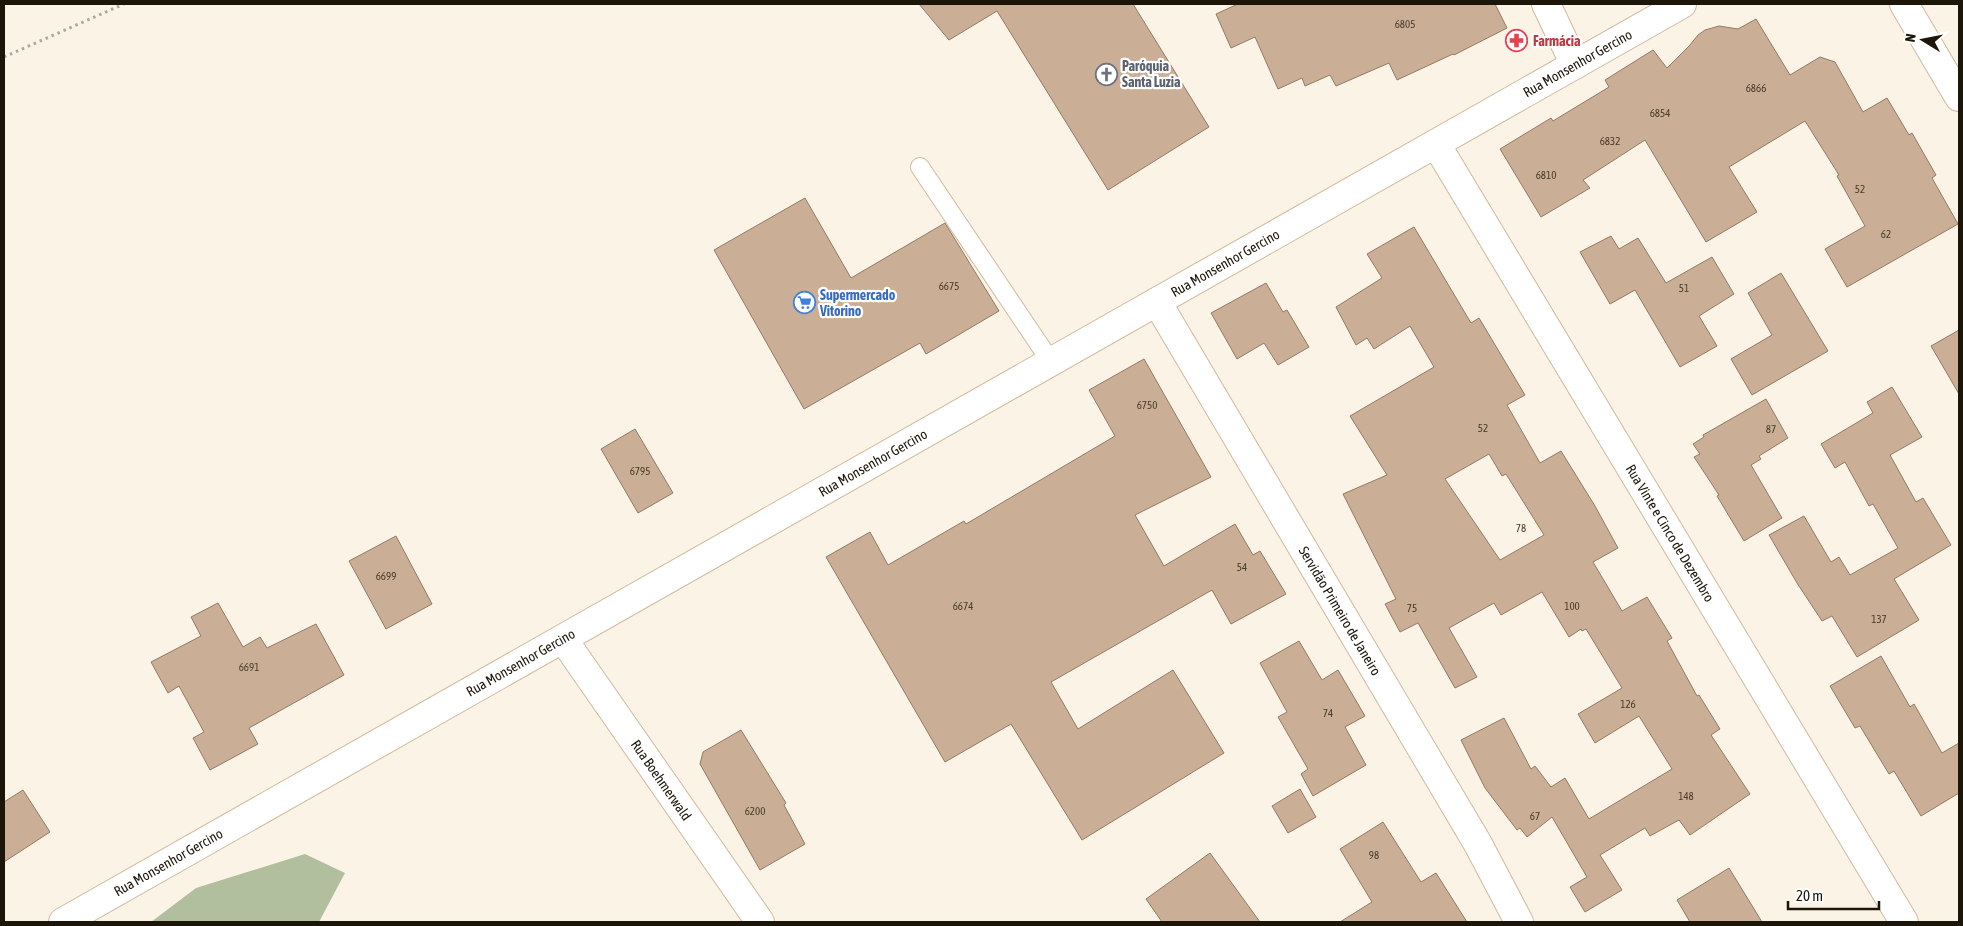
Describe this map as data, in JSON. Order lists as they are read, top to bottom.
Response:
{
  "streets": {
    "street": [
      "Rua Monsenhor Gercino",
      "Rua Vinte e Cinco de Dezembro",
      "Servidão Primeiro de Janeiro",
      "Rua Boehmerwald"
    ]
  },
  "crossings": [
    ["Rua Monsenhor Gercino", "Rua Vinte e Cinco de Dezembro"],
    ["Rua Monsenhor Gercino", "Servidão Primeiro de Janeiro"],
    ["Rua Monsenhor Gercino", "Rua Boehmerwald"]
  ],
  "places": {
    "pharmacy": ["Farmácia"],
    "church": ["Paróquia Santa Luzia"],
    "supermarket": ["Supermercado Vitorino"]
  },
  "house_numbers": [
    "6805",
    "6866",
    "6854",
    "6832",
    "6810",
    "52",
    "62",
    "6675",
    "51",
    "6750",
    "52",
    "87",
    "6795",
    "78",
    "54",
    "6699",
    "6674",
    "100",
    "75",
    "137",
    "6691",
    "126",
    "74",
    "148",
    "6200",
    "67",
    "98"
  ],
  "scale_bar": "20 m",
  "north": "left"
}
